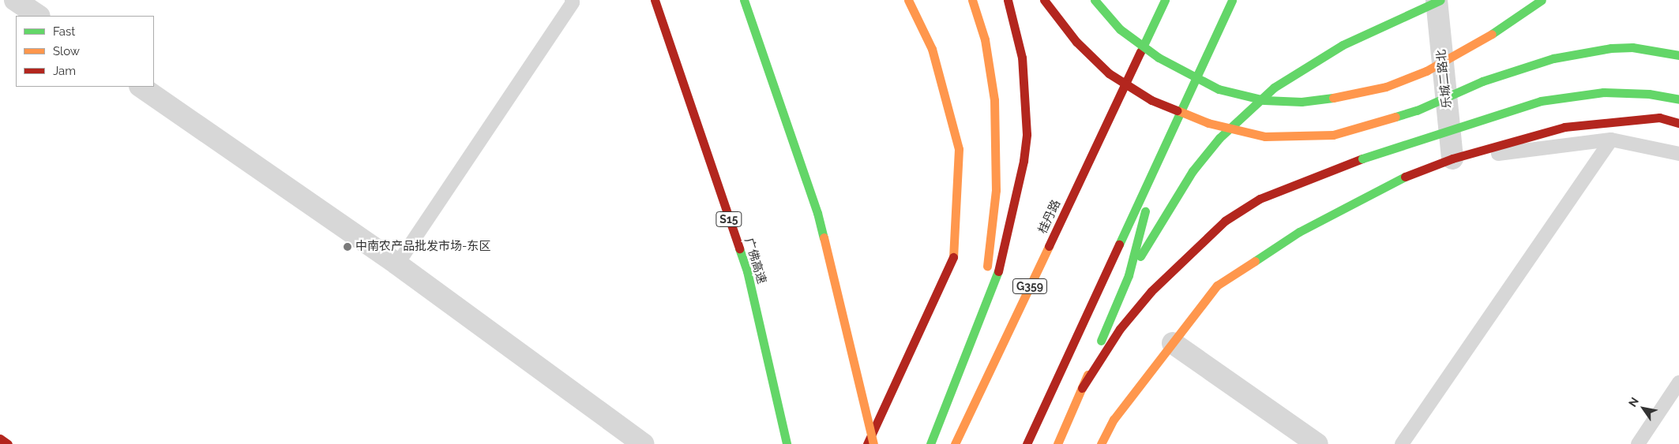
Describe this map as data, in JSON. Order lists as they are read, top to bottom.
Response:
{
  "streets": {
    "main road": [
      "桂丹路",
      "S15",
      "广佛高速",
      "G359"
    ],
    "street": ["乐城二路北"]
  },
  "places": ["中南农产品批发市场-东区"],
  "legend": ["Fast", "Slow", "Jam"],
  "north": "top left"
}
